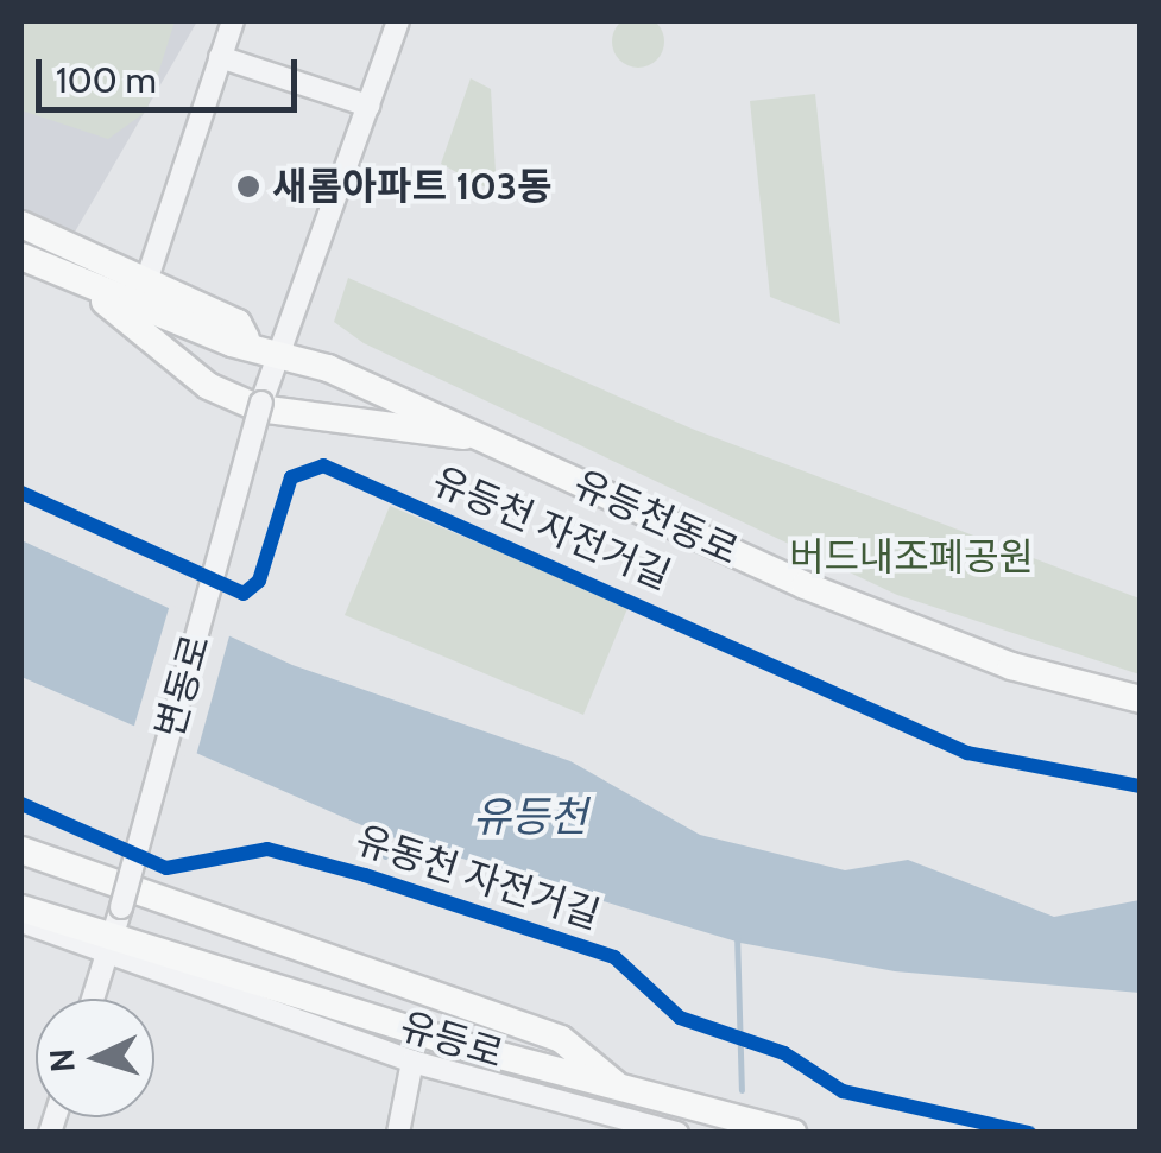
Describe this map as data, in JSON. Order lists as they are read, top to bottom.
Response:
{
  "streets": {
    "main road": ["유등천동로", "유등로"],
    "street": ["변동로"],
    "cycle path": ["유등천 자전거길", "유동천 자전거길"]
  },
  "crossings": [
    ["유등천동로", "변동로"],
    ["변동로", "유등로"]
  ],
  "water": ["유등천"],
  "parks": ["버드내조폐공원"],
  "places": ["새롬아파트 103동"],
  "scale_bar": "100 m",
  "north": "left"
}
